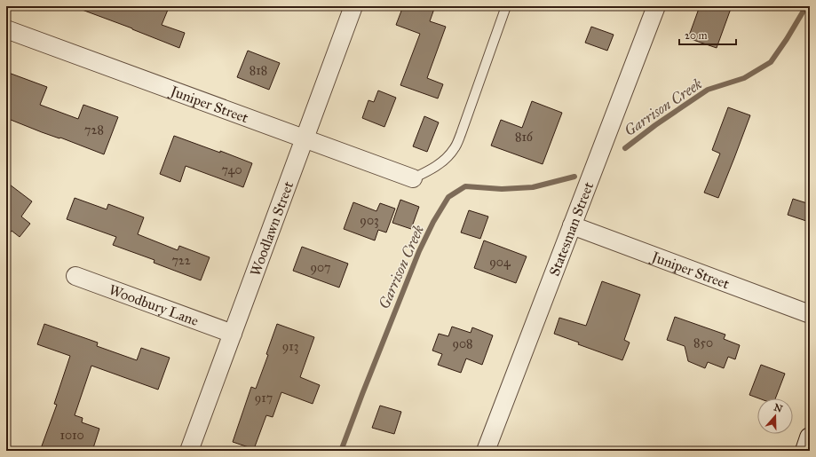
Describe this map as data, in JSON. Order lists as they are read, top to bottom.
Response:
{
  "streets": {
    "street": [
      "Juniper Street",
      "Woodlawn Street",
      "Statesman Street",
      "Woodbury Lane"
    ]
  },
  "crossings": [
    ["Juniper Street", "Woodlawn Street"],
    ["Juniper Street", "Statesman Street"],
    ["Woodlawn Street", "Woodbury Lane"]
  ],
  "water": ["Garrison Creek"],
  "house_numbers": [
    "818",
    "728",
    "816",
    "740",
    "903",
    "722",
    "904",
    "907",
    "850",
    "908",
    "913",
    "917",
    "1010"
  ],
  "scale_bar": "20 m",
  "north": "top"
}
